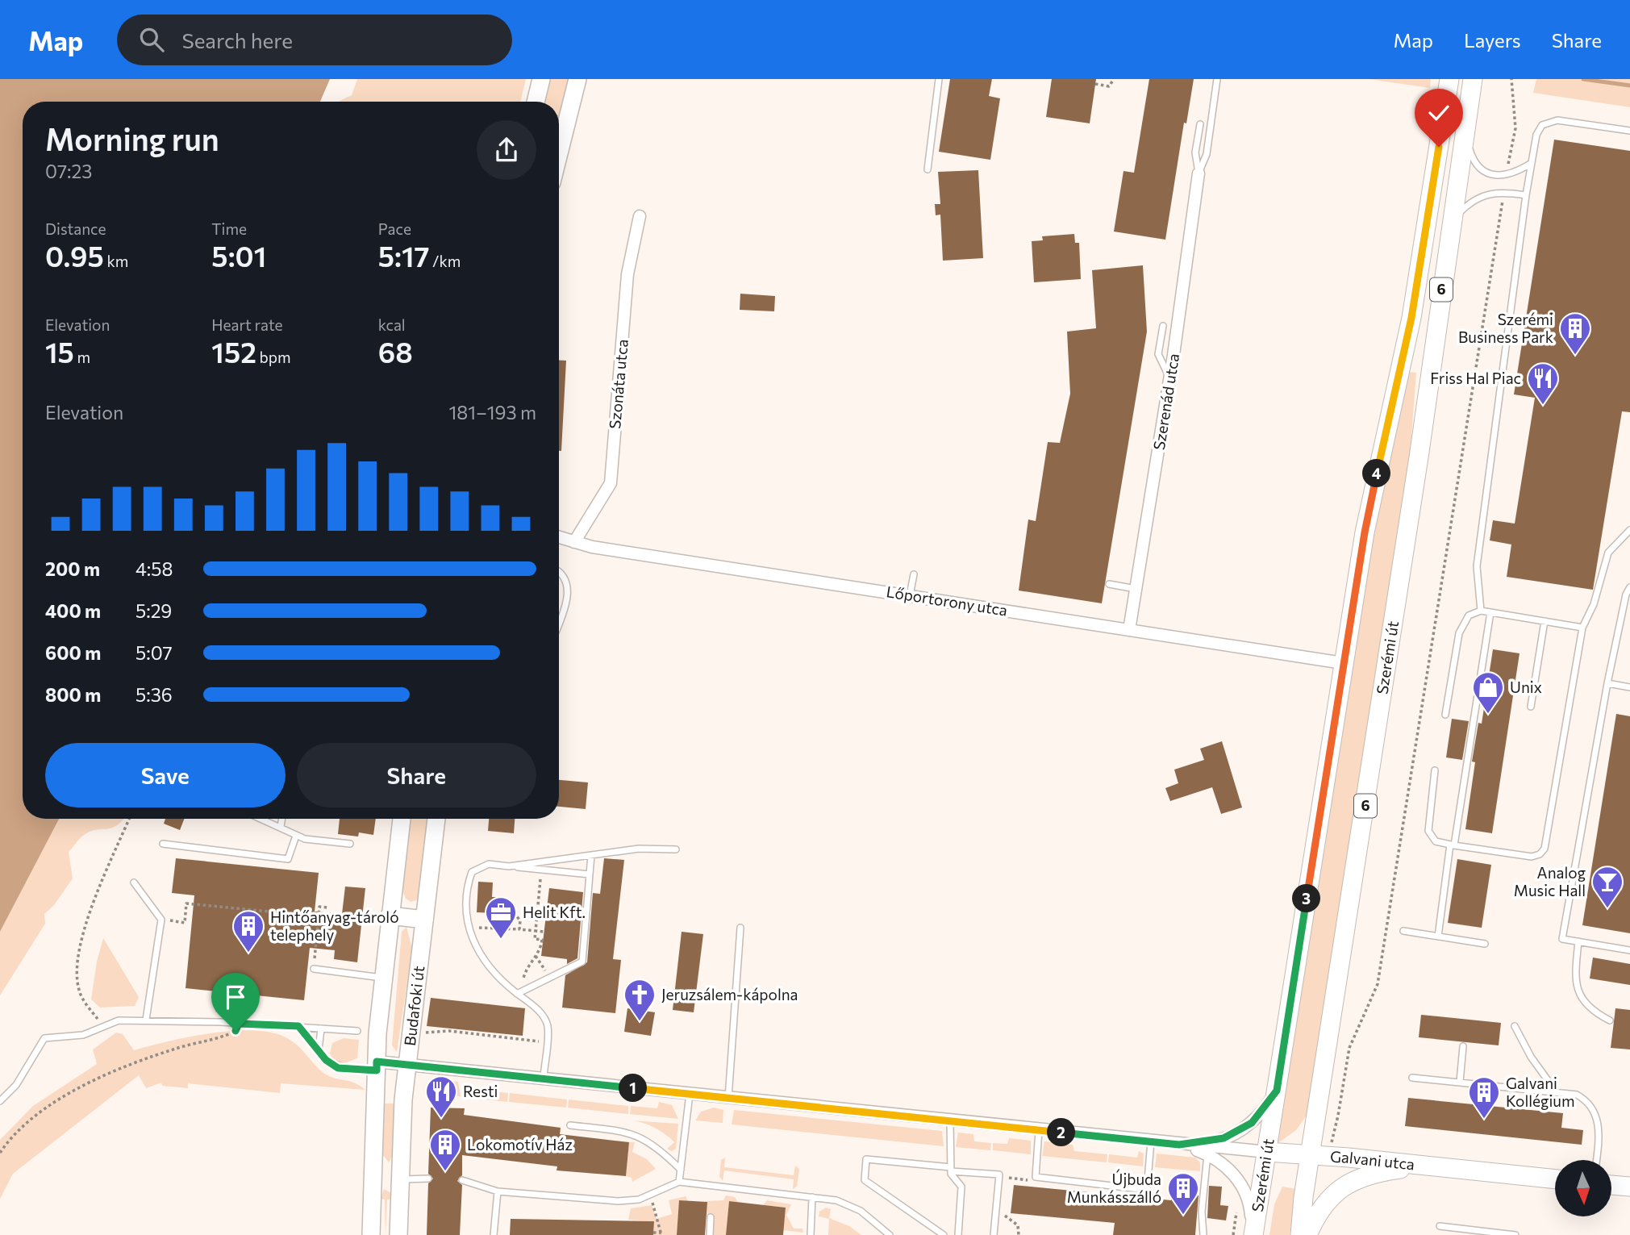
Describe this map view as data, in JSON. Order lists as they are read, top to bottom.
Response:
{
  "streets": {
    "main road": [
      "6",
      "Szerémi út",
      "Budafoki út",
      "Galvani utca"
    ],
    "street": ["Szonáta utca", "Szerenád utca", "Lőportorony utca"]
  },
  "crossings": [
    ["Szonáta utca", "Lőportorony utca"],
    ["Szerenád utca", "Lőportorony utca"],
    ["Lőportorony utca", "Szerémi út"],
    ["Szerémi út", "Galvani utca"],
    ["Budafoki út", "Galvani utca"]
  ],
  "places": {
    "building": [
      "Szerémi Business Park",
      "Hintőanyag-tároló telephely",
      "Galvani Kollégium",
      "Lokomotív Ház",
      "Újbuda Munkásszálló"
    ],
    "restaurant": ["Friss Hal Piac", "Resti"],
    "shop": ["Unix"],
    "bar": ["Analog Music Hall"],
    "office": ["Helit Kft."],
    "church": ["Jeruzsálem-kápolna"]
  },
  "north": "bottom",
  "page": {
    "header": "Map",
    "search": "Search here",
    "nav": ["Map", "Layers", "Share"],
    "heading": ["Morning run", "07:23"],
    "stats": [
      ["Distance", "0.95 km"],
      ["Time", "5:01"],
      ["Pace", "5:17 /km"],
      ["Elevation", "15 m"],
      ["Heart rate", "152 bpm"],
      ["kcal", "68"]
    ],
    "chart": ["Elevation", "181–193 m"],
    "pins": [
      "4",
      "3",
      "1",
      "2"
    ],
    "list": [
      {
        "name": "200 m",
        "note": "4:58"
      },
      {
        "name": "400 m",
        "note": "5:29"
      },
      {
        "name": "600 m",
        "note": "5:07"
      },
      {
        "name": "800 m",
        "note": "5:36"
      }
    ],
    "buttons": ["Save", "Share"]
  }
}
